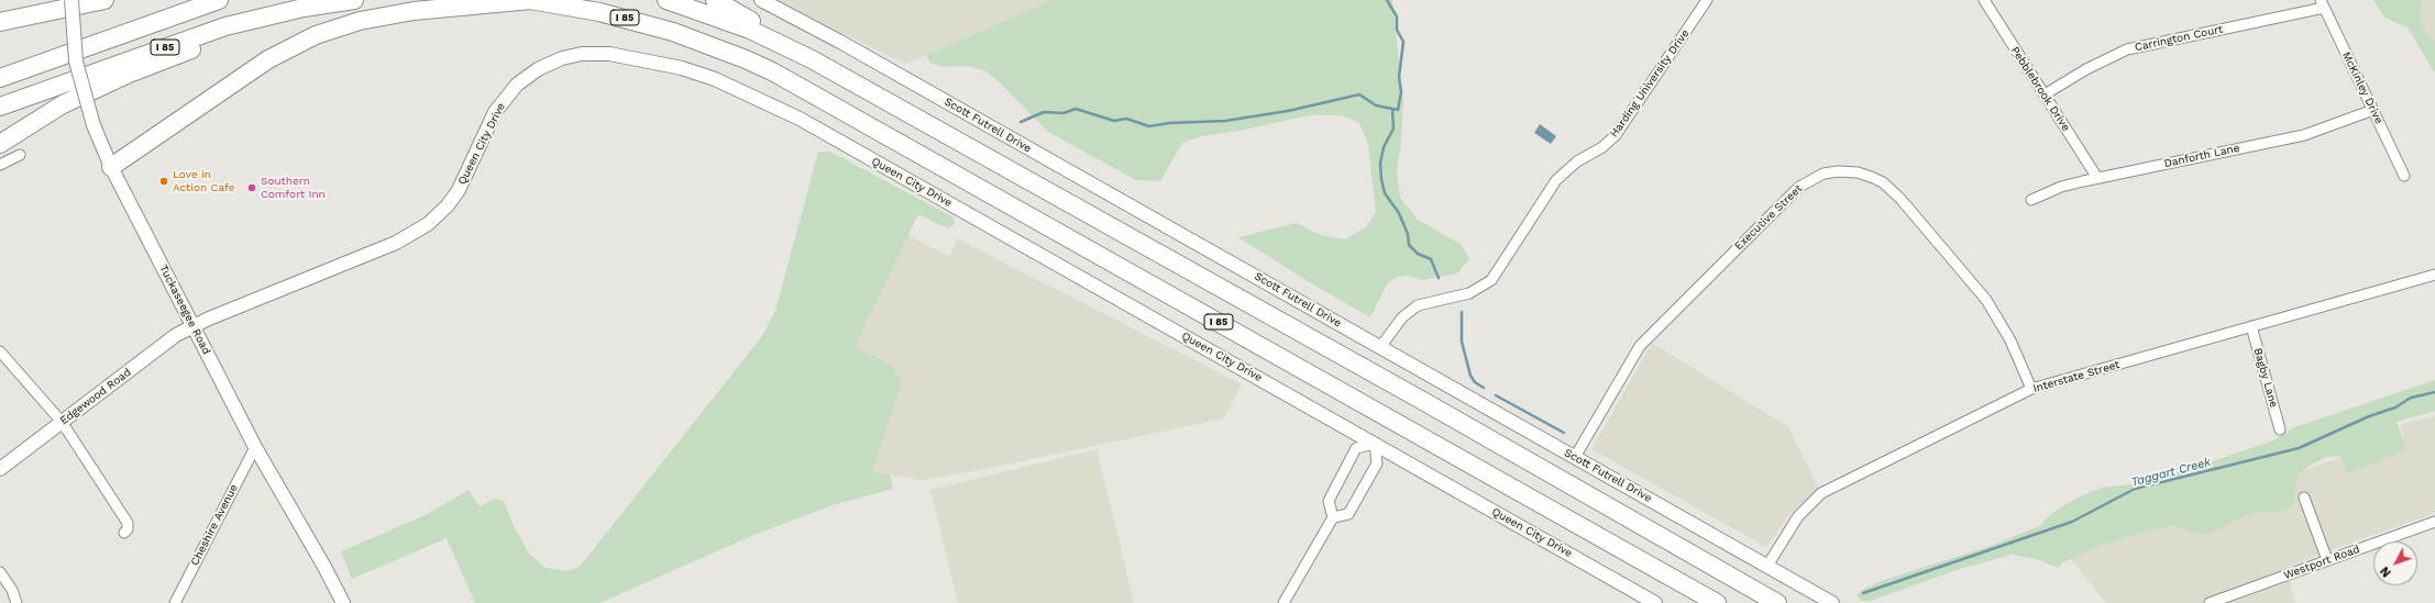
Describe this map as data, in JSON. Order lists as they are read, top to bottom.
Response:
{
  "streets": {
    "highway": ["I 85"],
    "street": [
      "Carrington Court",
      "Harding University Drive",
      "McKinley Drive",
      "Pebblebrook Drive",
      "Scott Futrell Drive",
      "Queen City Drive",
      "Danforth Lane",
      "Executive Street",
      "Tuckaseegee Road",
      "Interstate Street",
      "Bagby Lane",
      "Edgewood Road",
      "Cheshire Avenue",
      "Westport Road"
    ]
  },
  "crossings": [
    ["Carrington Court", "McKinley Drive"],
    ["Carrington Court", "Pebblebrook Drive"],
    ["Harding University Drive", "Scott Futrell Drive"],
    ["McKinley Drive", "Danforth Lane"],
    ["Pebblebrook Drive", "Danforth Lane"],
    ["Scott Futrell Drive", "Executive Street"],
    ["Scott Futrell Drive", "Interstate Street"],
    ["Queen City Drive", "Tuckaseegee Road"],
    ["Queen City Drive", "Edgewood Road"],
    ["Executive Street", "Interstate Street"],
    ["Tuckaseegee Road", "Edgewood Road"],
    ["Tuckaseegee Road", "Cheshire Avenue"],
    ["Interstate Street", "Bagby Lane"]
  ],
  "water": ["Taggart Creek"],
  "places": ["Love in Action Cafe", "Southern Comfort Inn"],
  "north": "bottom left"
}
